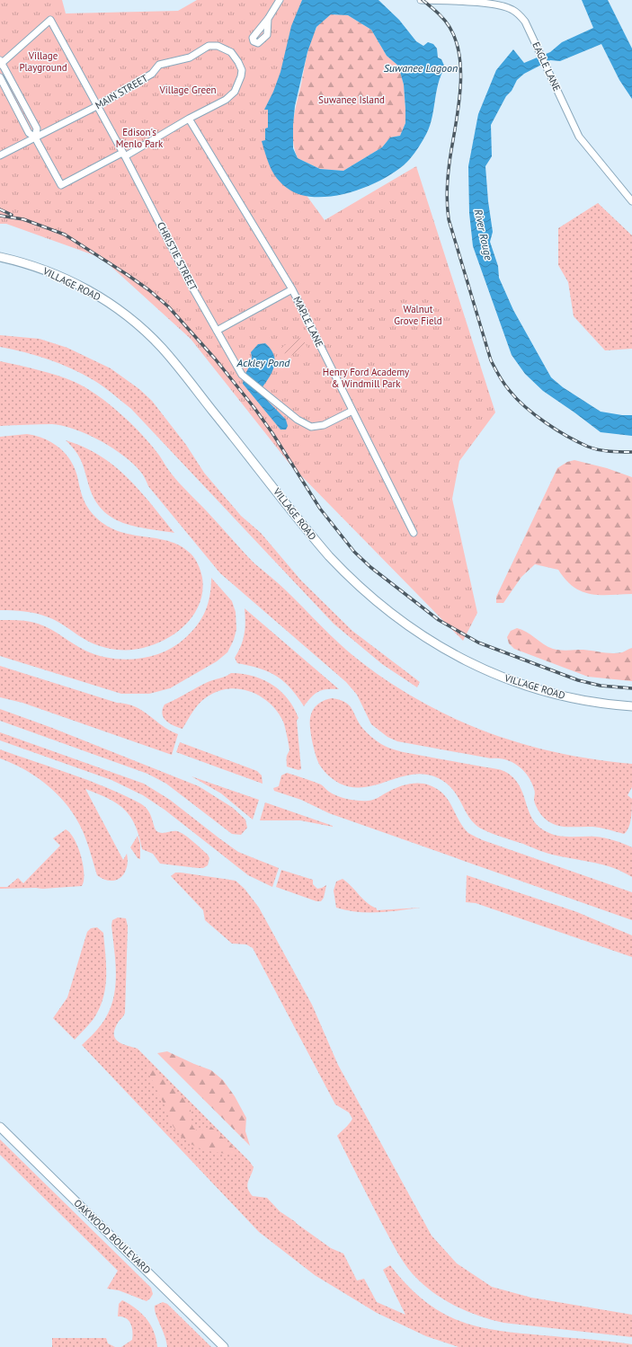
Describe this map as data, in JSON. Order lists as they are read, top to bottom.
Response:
{
  "streets": {
    "street": [
      "EAGLE LANE",
      "MAIN STREET",
      "CHRISTIE STREET",
      "VILLAGE ROAD",
      "MAPLE LANE",
      "OAKWOOD BOULEVARD"
    ]
  },
  "crossings": [
    ["MAIN STREET", "CHRISTIE STREET"],
    ["MAIN STREET", "MAPLE LANE"],
    ["CHRISTIE STREET", "MAPLE LANE"]
  ],
  "water": ["Suwanee Lagoon", "River Rouge", "Ackley Pond"],
  "parks": [
    "Village Playground",
    "Village Green",
    "Suwanee Island",
    "Edison's Menlo Park",
    "Walnut Grove Field",
    "Henry Ford Academy & Windmill Park"
  ]
}
